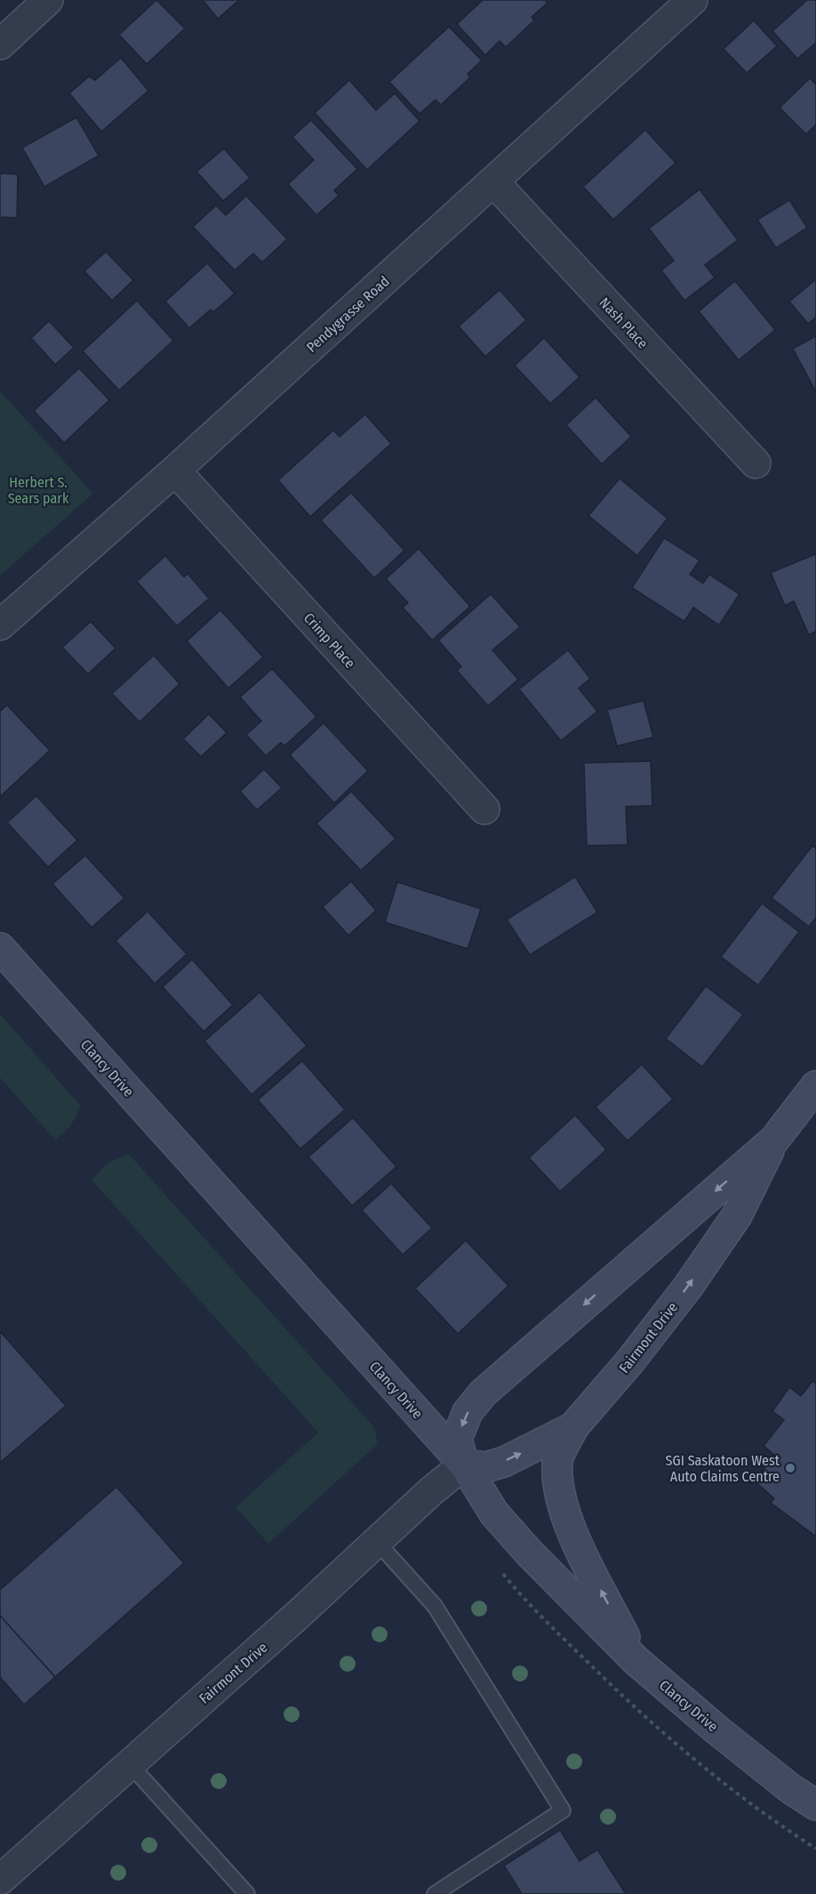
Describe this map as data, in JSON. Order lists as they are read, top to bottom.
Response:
{
  "streets": {
    "street": [
      "Pendygrasse Road",
      "Nash Place",
      "Crimp Place",
      "Clancy Drive",
      "Fairmont Drive"
    ]
  },
  "crossings": [
    ["Pendygrasse Road", "Nash Place"],
    ["Pendygrasse Road", "Crimp Place"],
    ["Clancy Drive", "Fairmont Drive"]
  ],
  "parks": ["Herbert S. Sears park"],
  "places": ["SGI Saskatoon West Auto Claims Centre"]
}
